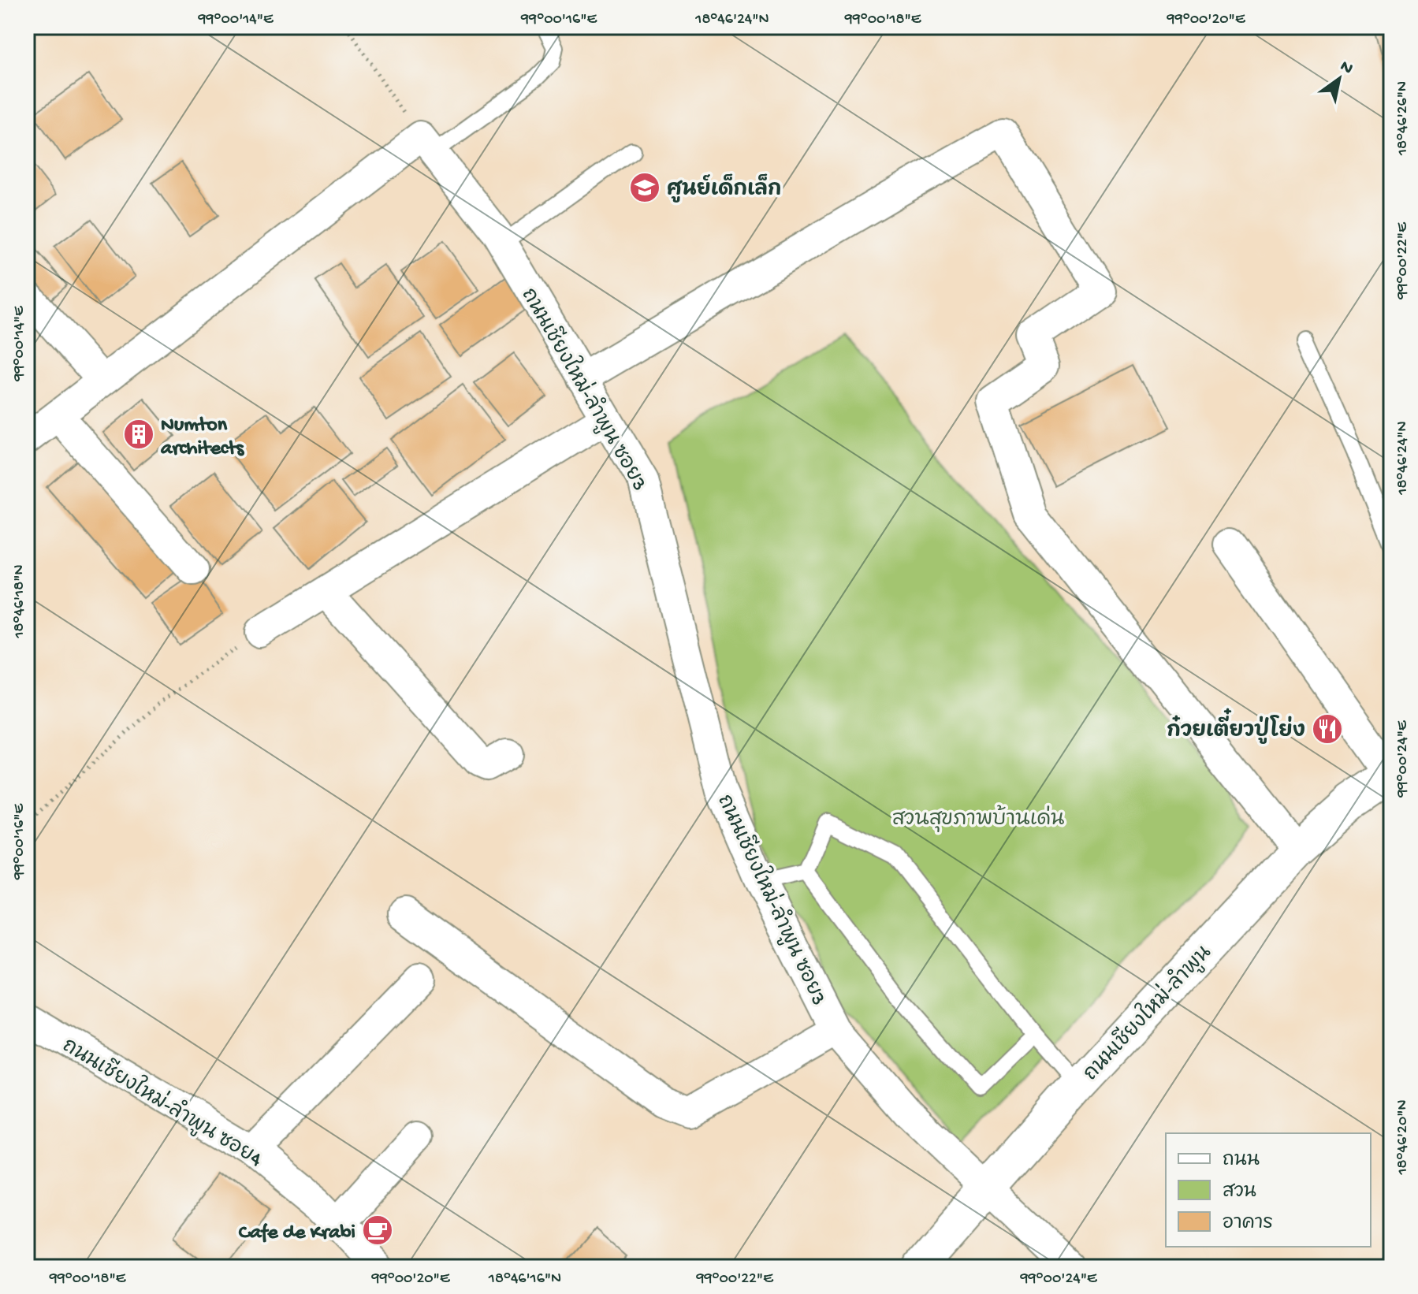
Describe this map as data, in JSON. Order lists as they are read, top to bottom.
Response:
{
  "streets": {
    "main road": ["ถนนเชียงใหม่-ลำพูน"],
    "street": ["ถนนเชียงใหม่-ลำพูน ซอย3", "ถนนเชียงใหม่-ลำพูน ซอย4"]
  },
  "crossings": [
    ["ถนนเชียงใหม่-ลำพูน ซอย3", "ถนนเชียงใหม่-ลำพูน"]
  ],
  "parks": ["สวนสุขภาพบ้านเด่น"],
  "places": {
    "school or university": ["ศูนย์เด็กเล็ก"],
    "building": ["Numton architects"],
    "restaurant": ["ก๋วยเตี๋ยวปู่โย่ง"],
    "cafe": ["Cafe de Krabi"]
  },
  "legend": ["ถนน", "สวน", "อาคาร"],
  "north": "top right",
  "coordinates": [
    "99°00'14\"E",
    "99°00'16\"E",
    "18°46'24\"N",
    "99°00'18\"E",
    "99°00'20\"E",
    "18°46'26\"N",
    "99°00'22\"E",
    "18°46'18\"N",
    "99°00'24\"E",
    "18°46'20\"N",
    "18°46'16\"N"
  ]
}
